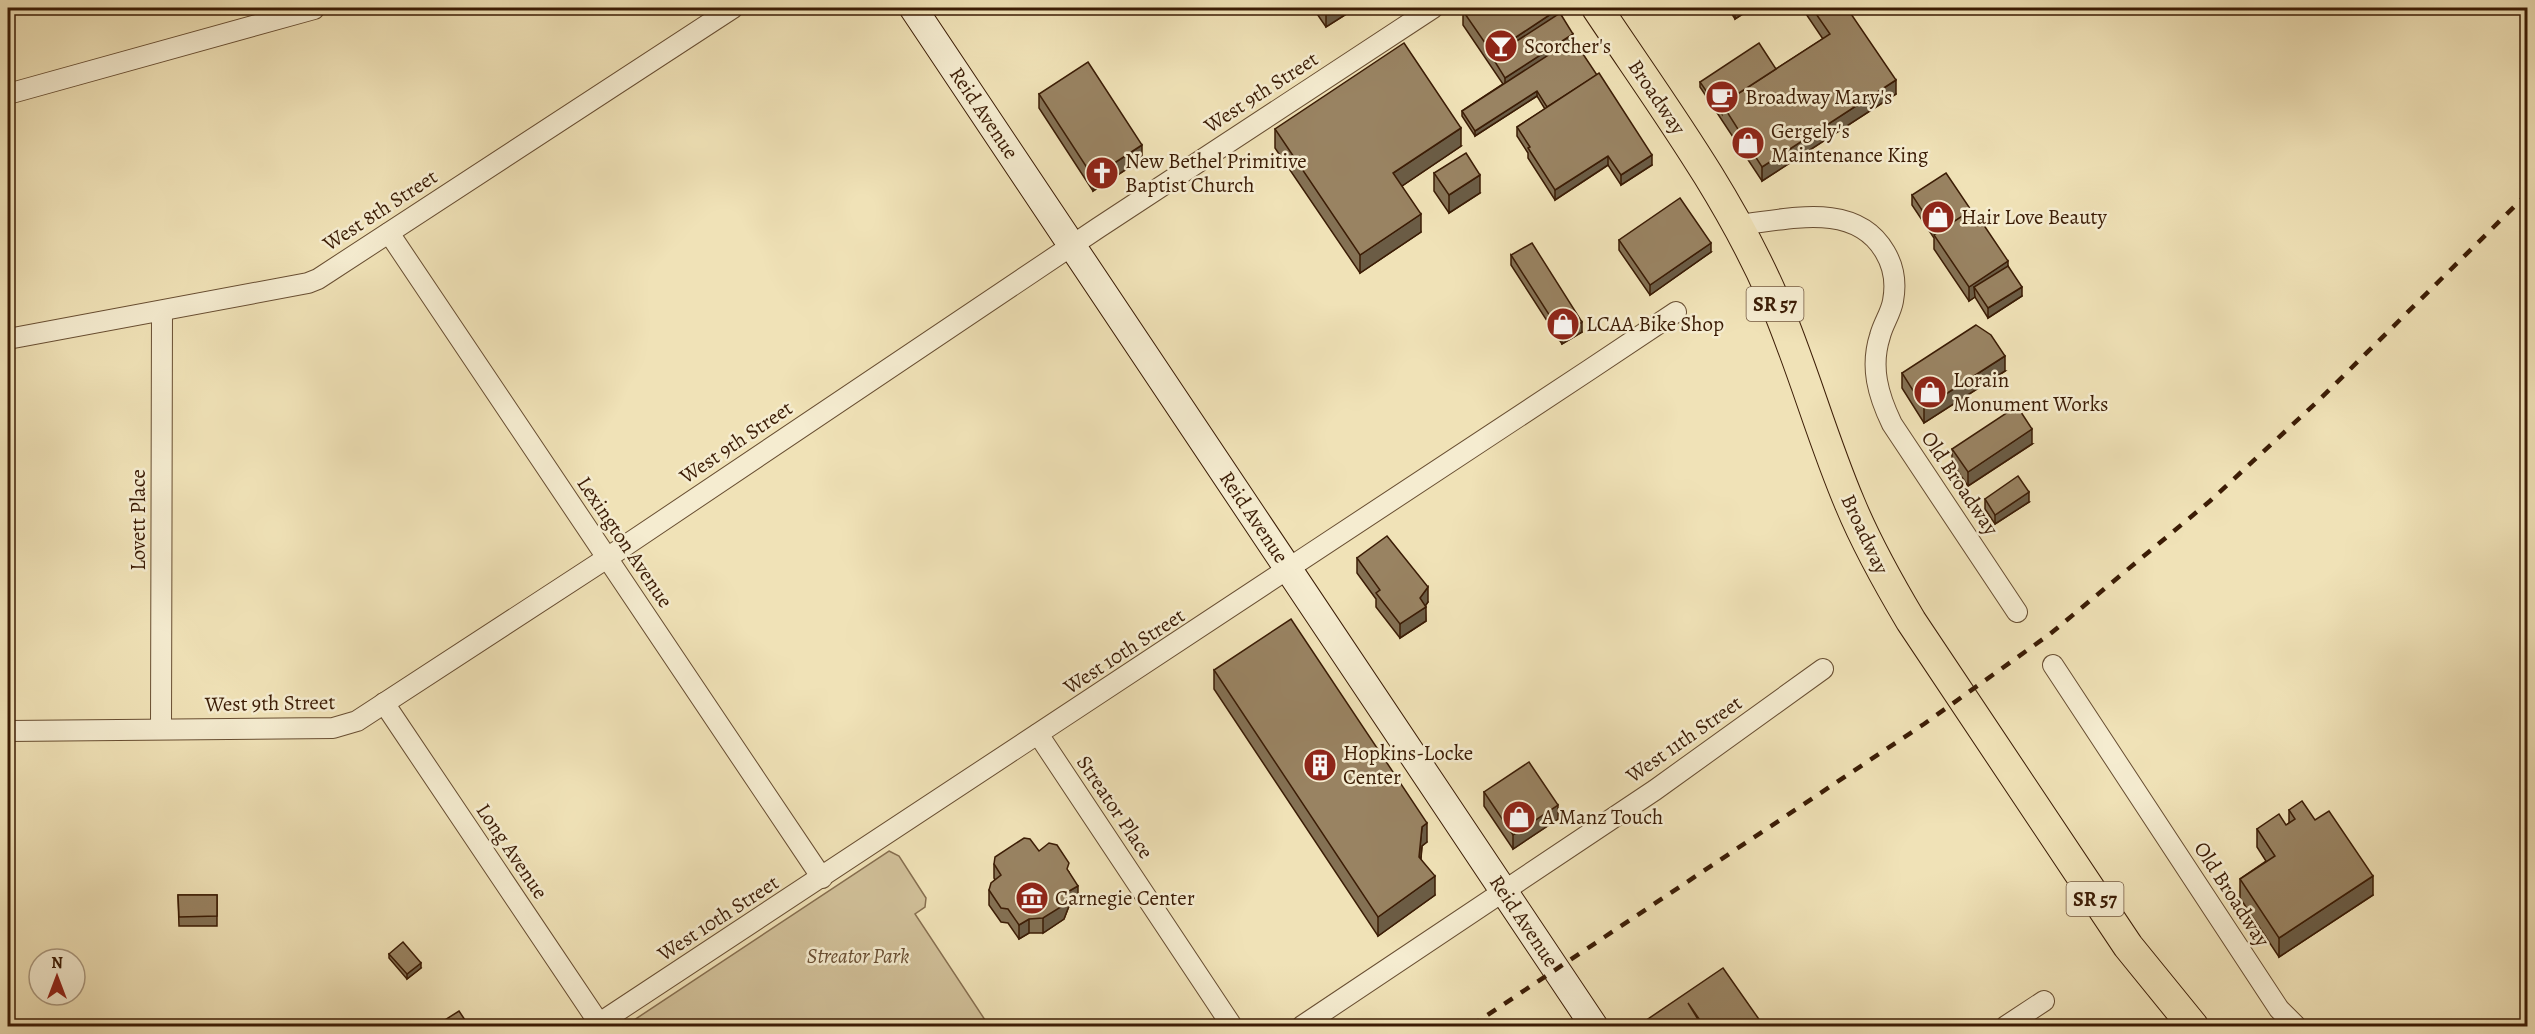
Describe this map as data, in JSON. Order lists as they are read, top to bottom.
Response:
{
  "streets": {
    "main road": ["Broadway", "SR 57"],
    "street": [
      "West 9th Street",
      "Reid Avenue",
      "West 8th Street",
      "Old Broadway",
      "Lovett Place",
      "Lexington Avenue",
      "West 10th Street",
      "West 11th Street",
      "Streator Place",
      "Long Avenue"
    ]
  },
  "crossings": [
    ["West 9th Street", "Reid Avenue"],
    ["West 9th Street", "Lovett Place"],
    ["West 9th Street", "Lexington Avenue"],
    ["West 9th Street", "Long Avenue"],
    ["Broadway", "Old Broadway"],
    ["Reid Avenue", "West 10th Street"],
    ["Reid Avenue", "West 11th Street"],
    ["West 8th Street", "Lovett Place"],
    ["West 8th Street", "Lexington Avenue"],
    ["Lexington Avenue", "West 10th Street"],
    ["West 10th Street", "Streator Place"],
    ["West 10th Street", "Long Avenue"]
  ],
  "parks": ["Streator Park"],
  "places": {
    "bar": ["Scorcher's"],
    "cafe": ["Broadway Mary's"],
    "shop": [
      "Gergely's Maintenance King",
      "Hair Love Beauty",
      "LCAA Bike Shop",
      "Lorain Monument Works",
      "A Manz Touch"
    ],
    "church": ["New Bethel Primitive Baptist Church"],
    "building": ["Hopkins-Locke Center"],
    "museum": ["Carnegie Center"]
  },
  "north": "top"
}
